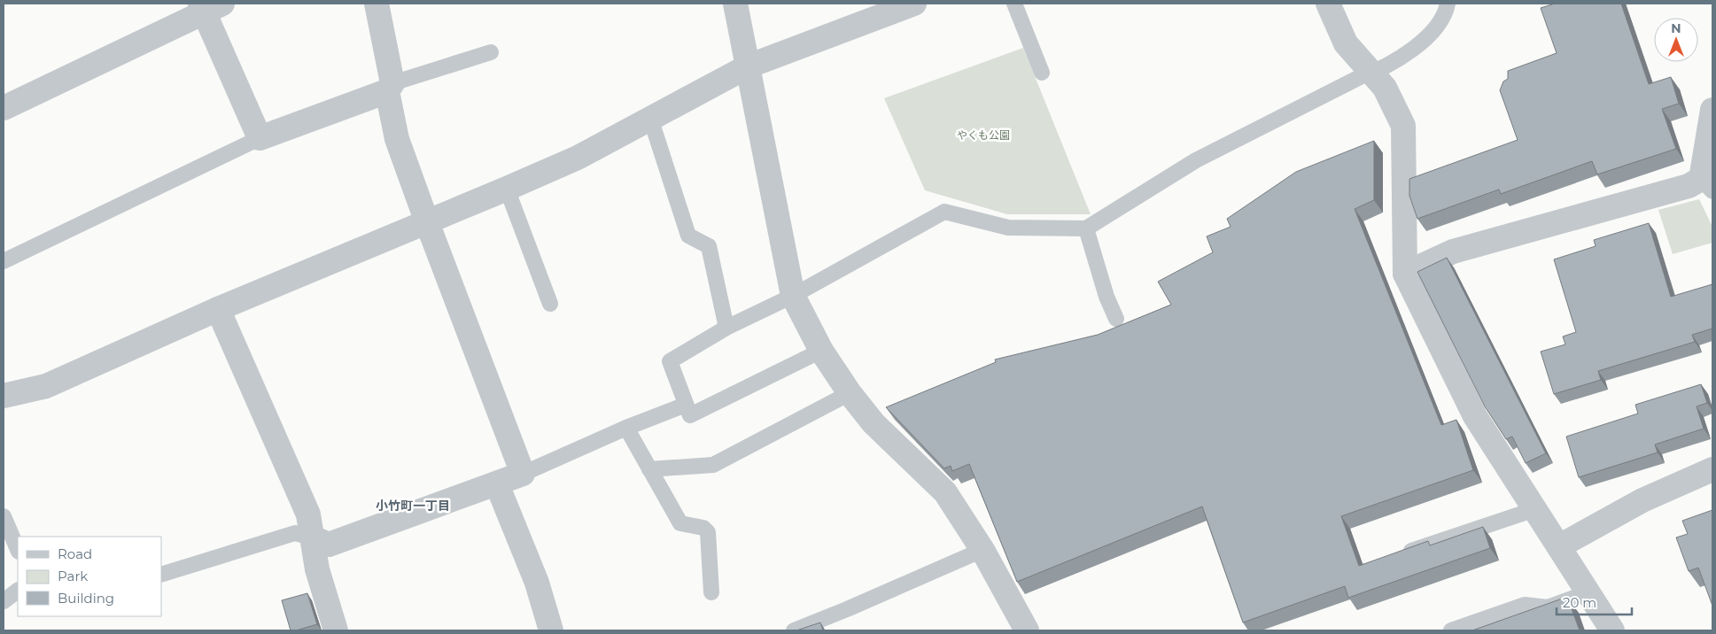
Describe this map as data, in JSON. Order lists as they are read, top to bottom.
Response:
{
  "districts": ["小竹町一丁目"],
  "parks": ["やくも公園"],
  "legend": ["Road", "Park", "Building"],
  "scale_bar": "20 m",
  "north": "top"
}
